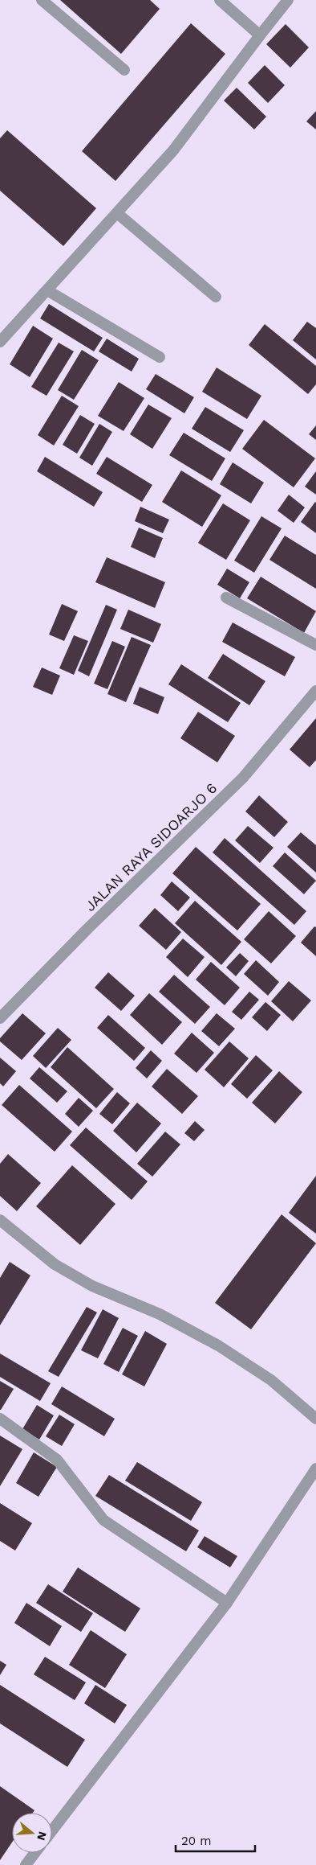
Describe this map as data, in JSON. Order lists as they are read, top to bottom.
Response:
{
  "streets": {
    "street": ["JALAN RAYA SIDOARJO 6"]
  },
  "scale_bar": "20 m",
  "north": "right"
}
